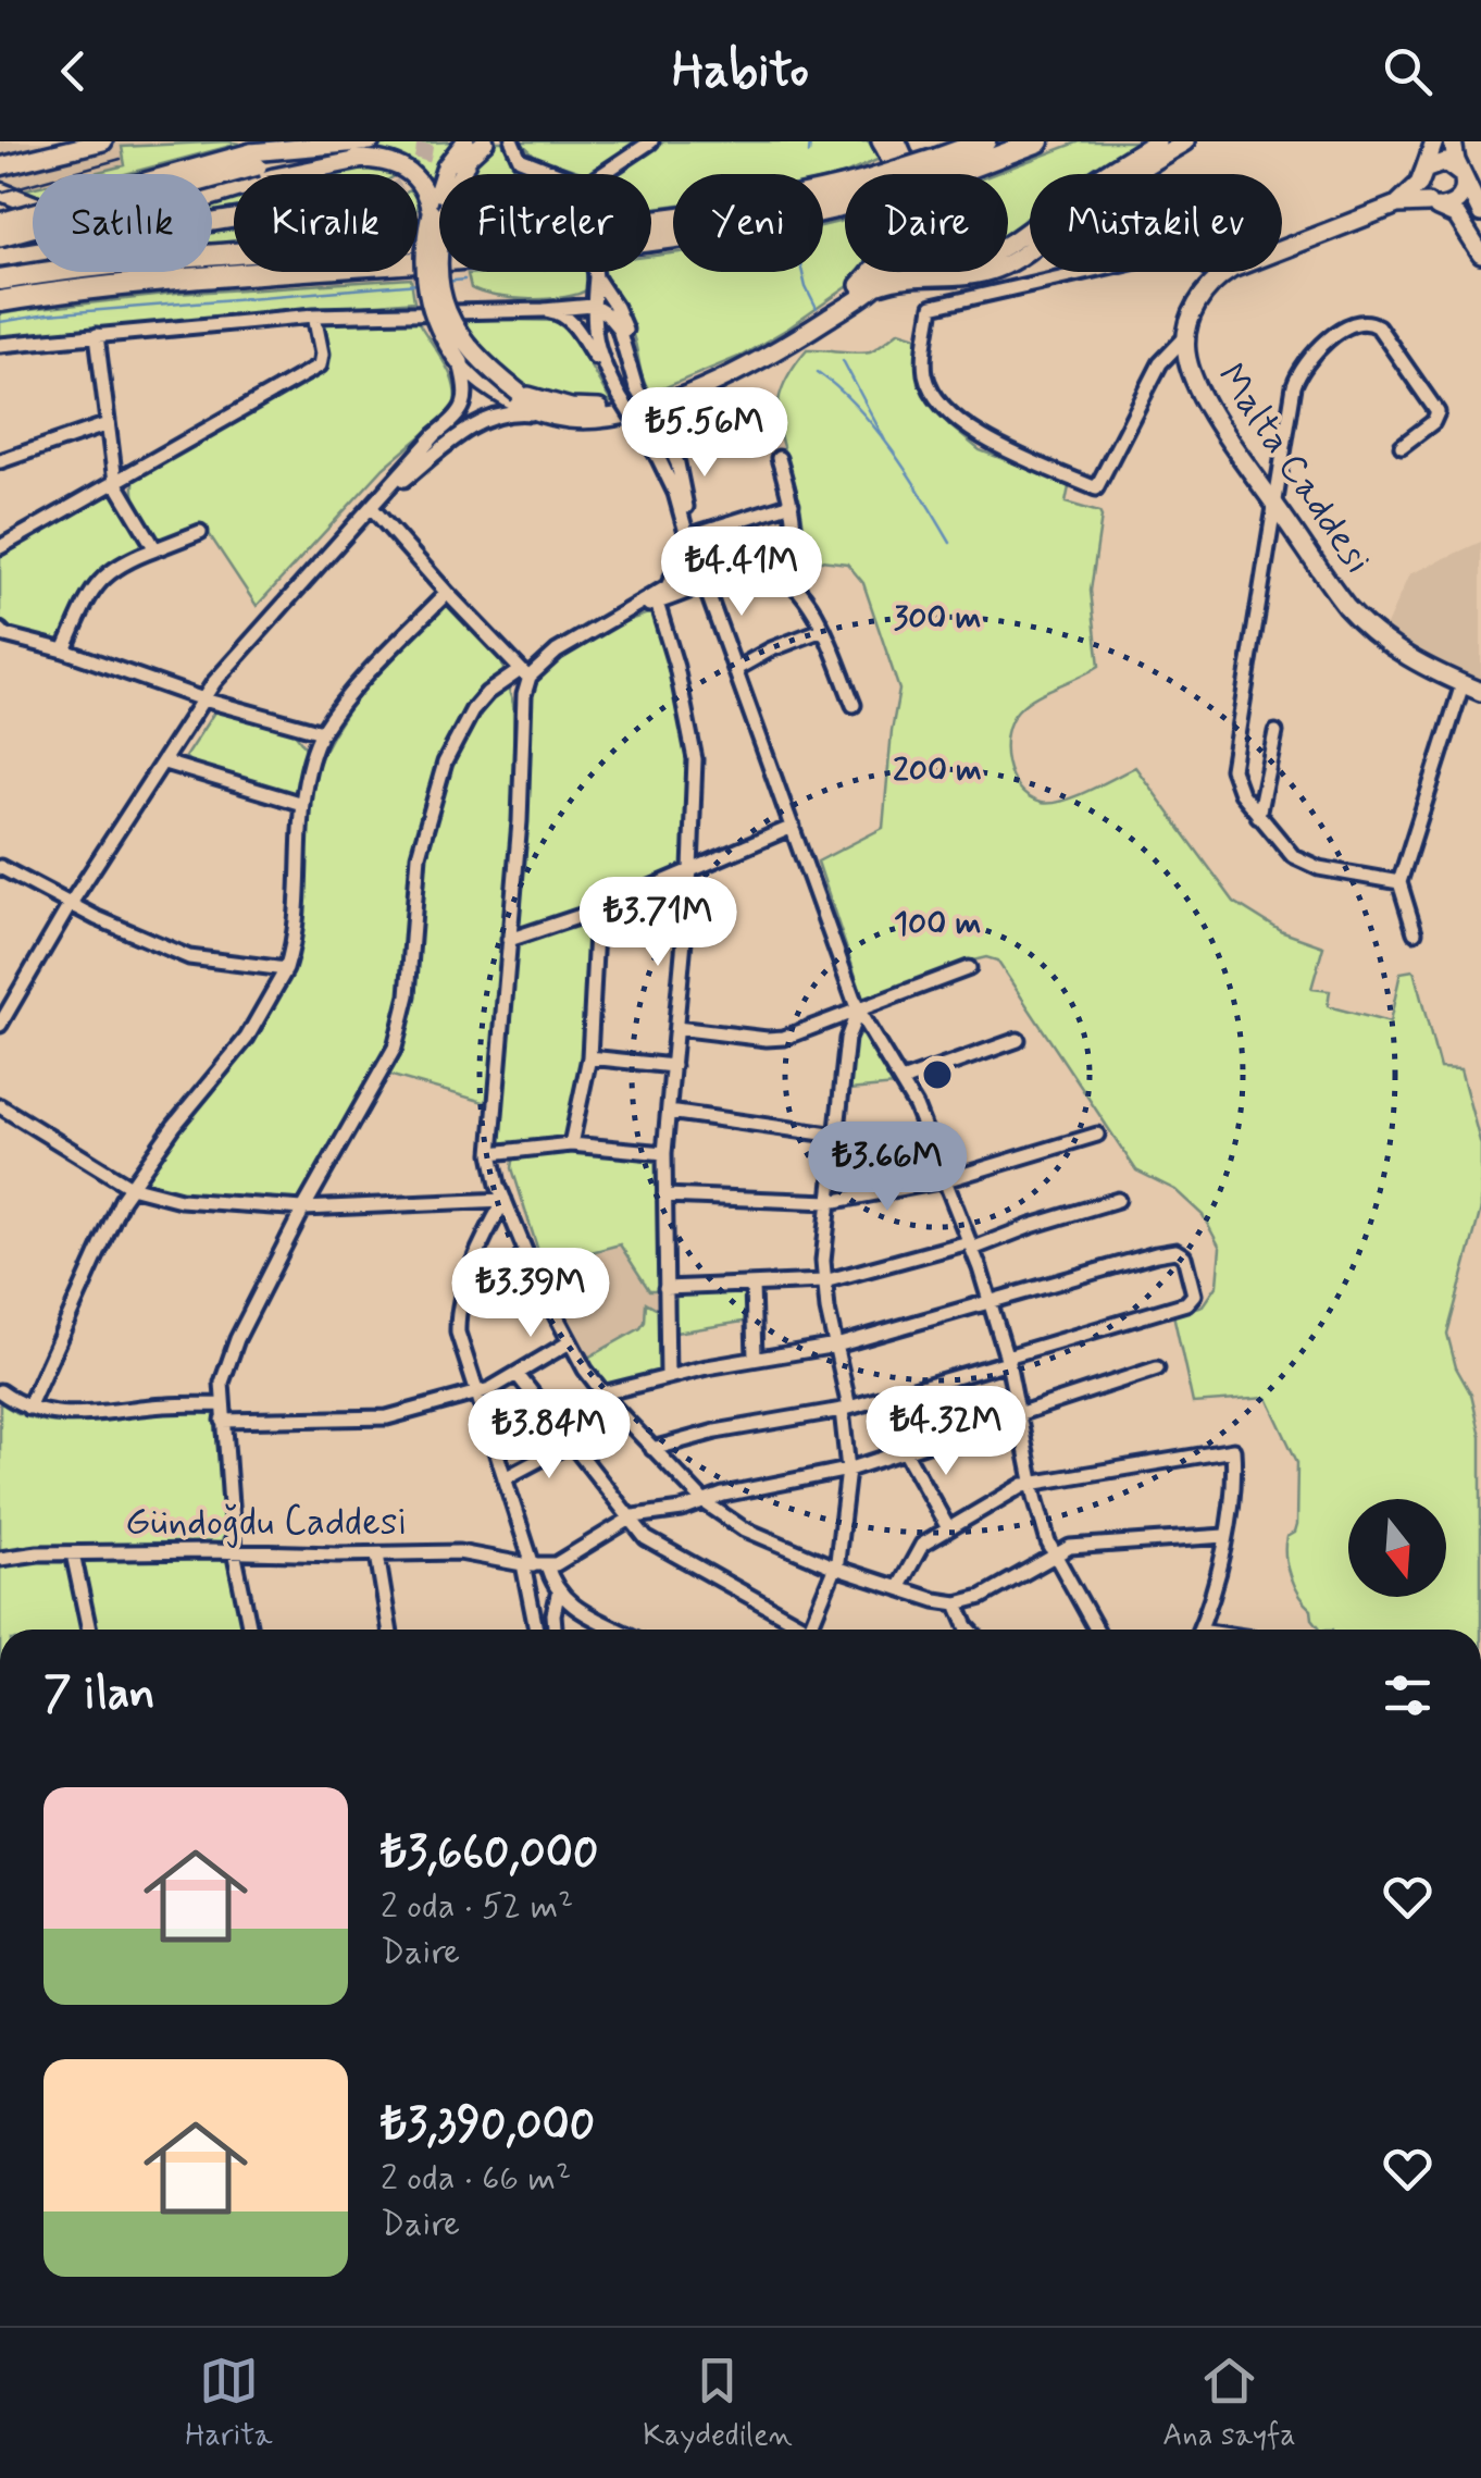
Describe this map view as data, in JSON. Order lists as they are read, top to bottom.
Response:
{
  "streets": {
    "main road": ["Malta Caddesi"],
    "street": ["Gündoğdu Caddesi"]
  },
  "north": "bottom",
  "page": {
    "header": "Habito",
    "chip": [
      "Satılık",
      "Kiralık",
      "Filtreler",
      "Yeni",
      "Daire",
      "Müstakil ev"
    ],
    "price": [
      "₺5.56M",
      "₺4.41M",
      "₺3.71M",
      "₺3.66M",
      "₺3.39M",
      "₺4.32M",
      "₺3.84M"
    ],
    "heading": "7 ilan",
    "list": [
      {
        "name": "₺3,660,000",
        "note": "2 oda · 52 m² · Daire"
      },
      {
        "name": "₺3,390,000",
        "note": "2 oda · 66 m² · Daire"
      }
    ],
    "tabs": ["Harita", "Kaydedilen", "Ana sayfa"]
  },
  "rings": ["300 m", "200 m", "100 m"]
}
